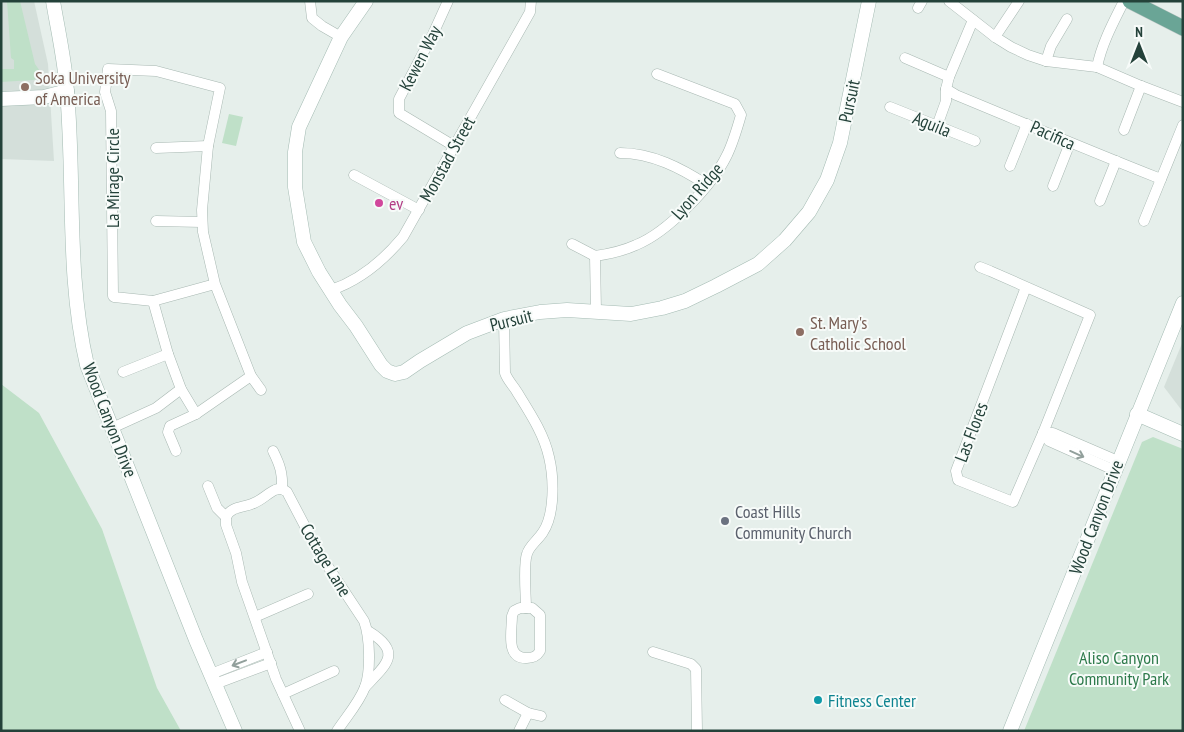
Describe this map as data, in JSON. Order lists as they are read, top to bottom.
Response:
{
  "streets": {
    "street": [
      "Kewen Way",
      "Pursuit",
      "Aguila",
      "Pacifica",
      "Monstad Street",
      "La Mirage Circle",
      "Lyon Ridge",
      "Wood Canyon Drive",
      "Las Flores",
      "Cottage Lane"
    ]
  },
  "crossings": [
    ["Kewen Way", "Monstad Street"],
    ["Pursuit", "Monstad Street"]
  ],
  "parks": ["Aliso Canyon Community Park"],
  "places": [
    "Soka University of America",
    "ev",
    "St. Mary's Catholic School",
    "Coast Hills Community Church",
    "Fitness Center"
  ],
  "north": "top"
}
